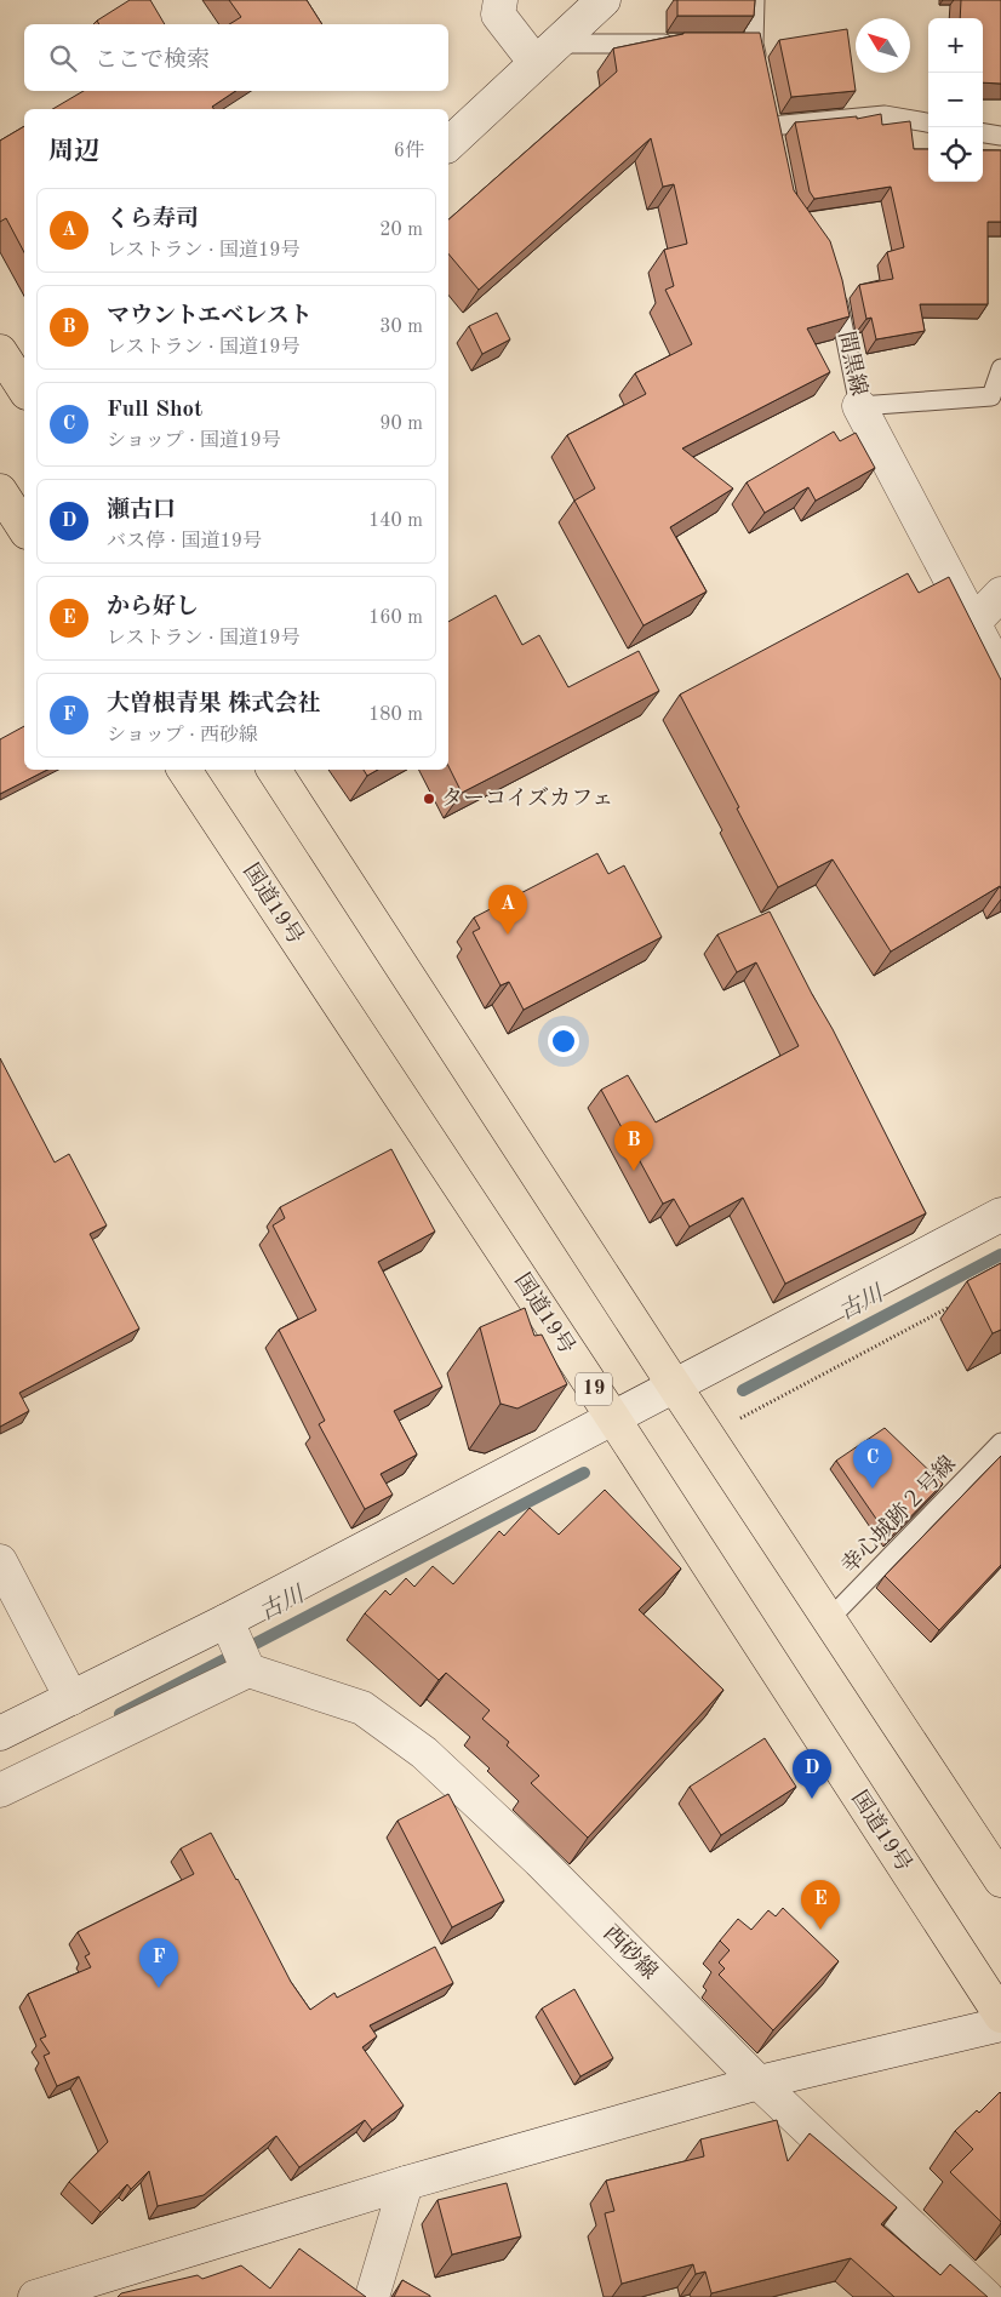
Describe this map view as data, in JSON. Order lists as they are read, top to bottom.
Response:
{
  "streets": {
    "highway": ["国道19号", "19"],
    "street": ["間黒線", "西砂線"],
    "lane": ["幸心城跡２号線"]
  },
  "water": ["古川"],
  "places": ["ターコイズカフェ"],
  "north": "top left",
  "page": {
    "map_buttons": ["+", "−"],
    "search": "ここで検索",
    "heading": ["周辺", "6件"],
    "list": [
      {
        "mark": "A",
        "name": "くら寿司",
        "note": "レストラン · 国道19号",
        "value": "20 m"
      },
      {
        "mark": "B",
        "name": "マウントエベレスト",
        "note": "レストラン · 国道19号",
        "value": "30 m"
      },
      {
        "mark": "C",
        "name": "Full Shot",
        "note": "ショップ · 国道19号",
        "value": "90 m"
      },
      {
        "mark": "D",
        "name": "瀬古口",
        "note": "バス停 · 国道19号",
        "value": "140 m"
      },
      {
        "mark": "E",
        "name": "から好し",
        "note": "レストラン · 国道19号",
        "value": "160 m"
      },
      {
        "mark": "F",
        "name": "大曽根青果 株式会社",
        "note": "ショップ · 西砂線",
        "value": "180 m"
      }
    ],
    "pins": [
      "A",
      "B",
      "C",
      "D",
      "E",
      "F"
    ]
  }
}
